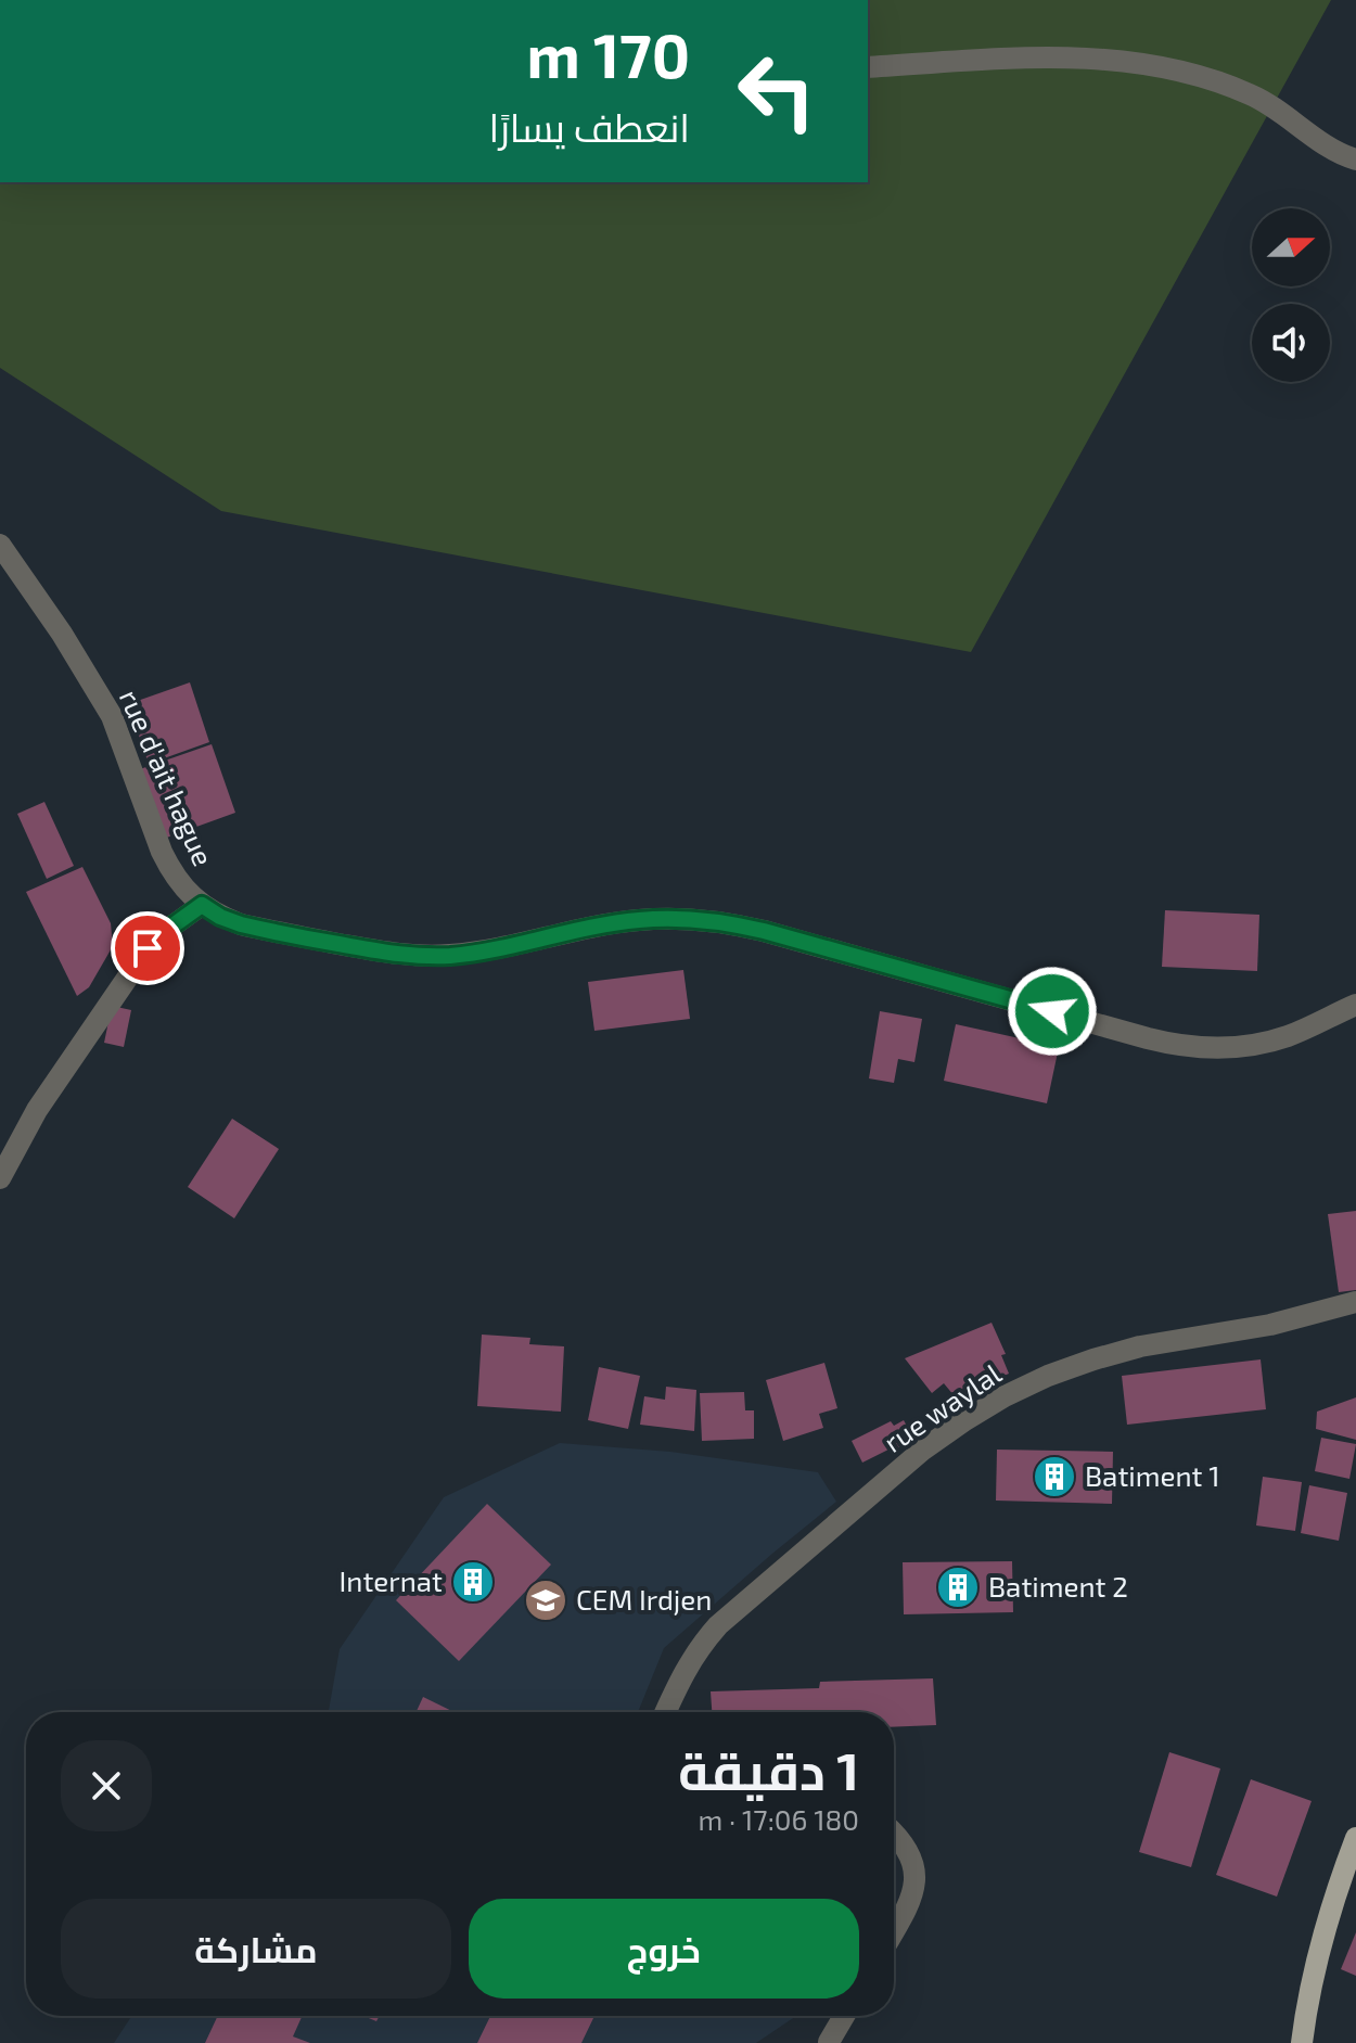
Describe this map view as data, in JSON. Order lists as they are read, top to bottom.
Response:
{
  "streets": {
    "street": ["rue d'ait hague", "rue waylal"]
  },
  "places": {
    "building": ["Batiment 1", "Internat", "Batiment 2"],
    "school or university": ["CEM Irdjen"]
  },
  "north": "right",
  "page": {
    "turn": ["170 m", "انعطف يسارًا"],
    "heading": ["1 دقيقة", "180 m · 17:06"],
    "buttons": ["خروج", "مشاركة"]
  }
}
